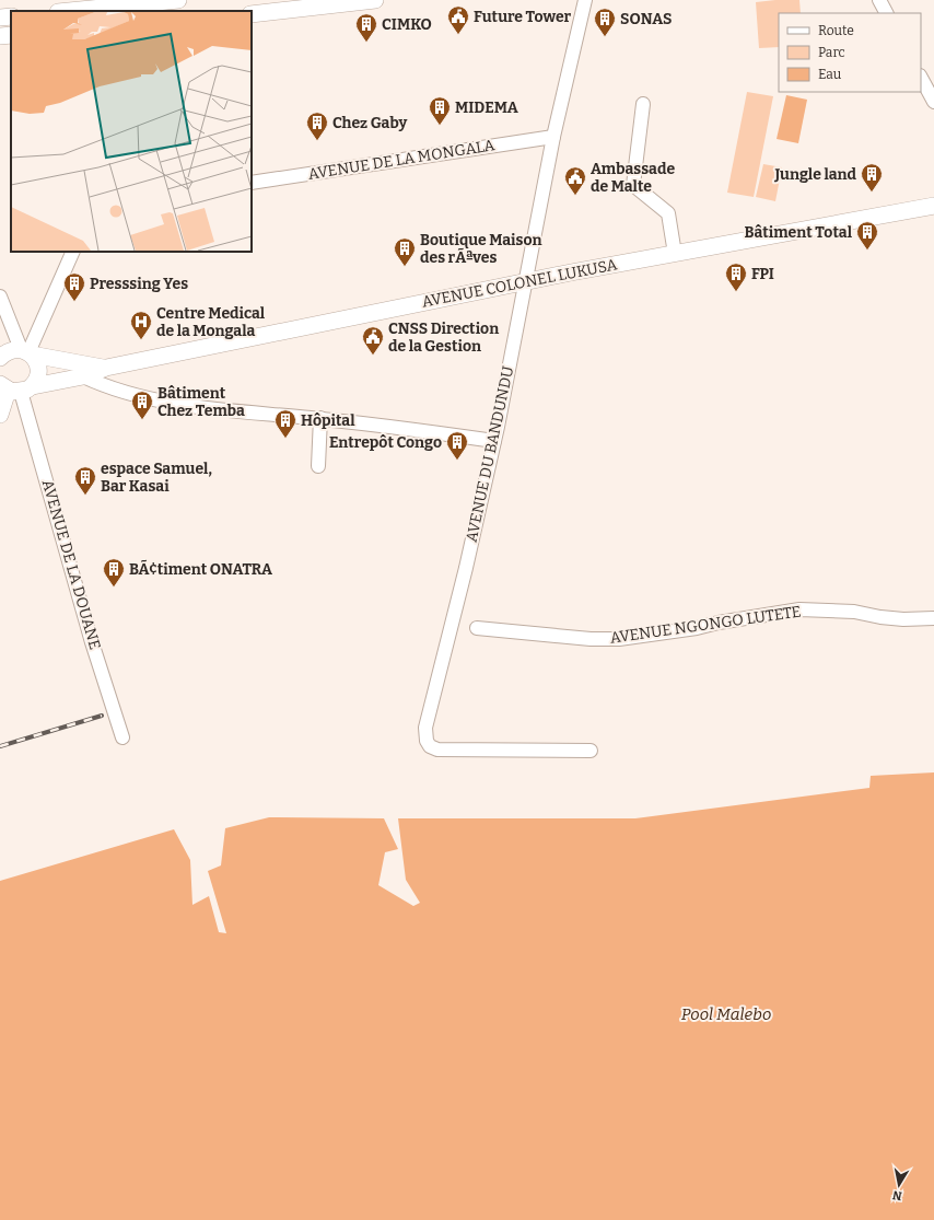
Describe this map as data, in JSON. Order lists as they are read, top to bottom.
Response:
{
  "streets": {
    "main road": ["AVENUE COLONEL LUKUSA"],
    "street": [
      "AVENUE DE LA MONGALA",
      "AVENUE DU BANDUNDU",
      "AVENUE DE LA DOUANE",
      "AVENUE NGONGO LUTETE"
    ]
  },
  "crossings": [
    ["AVENUE DE LA MONGALA", "AVENUE DU BANDUNDU"],
    ["AVENUE COLONEL LUKUSA", "AVENUE DU BANDUNDU"],
    ["AVENUE COLONEL LUKUSA", "AVENUE DE LA DOUANE"]
  ],
  "water": ["Pool Malebo"],
  "places": {
    "public building": ["Future Tower", "Ambassade de Malte", "CNSS Direction de la Gestion"],
    "building": [
      "SONAS",
      "CIMKO",
      "MIDEMA",
      "Chez Gaby",
      "Jungle land",
      "Bâtiment Total",
      "Boutique Maison des rÃªves",
      "FPI",
      "Presssing Yes",
      "Bâtiment Chez Temba",
      "Hôpital",
      "Entrepôt Congo",
      "espace Samuel, Bar Kasai",
      "BÃ¢timent ONATRA"
    ],
    "hospital": ["Centre Medical de la Mongala"]
  },
  "legend": ["Route", "Parc", "Eau"],
  "north": "bottom"
}
